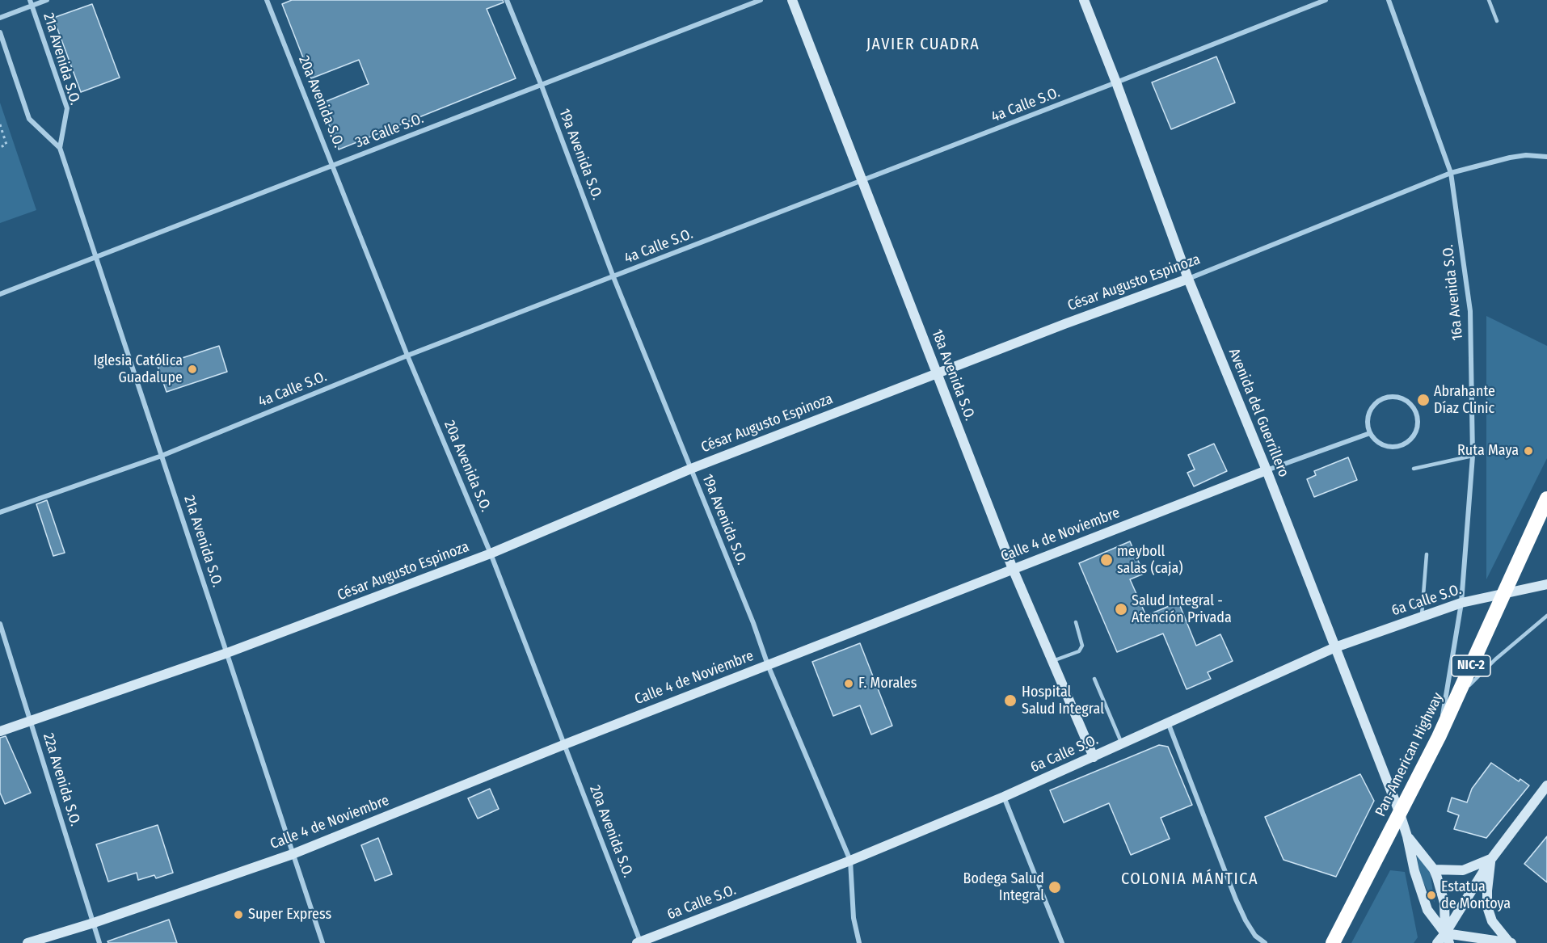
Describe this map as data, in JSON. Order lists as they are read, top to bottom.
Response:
{
  "streets": {
    "highway": ["NIC-2", "Pan-American Highway"],
    "street": [
      "21a Avenida S.O.",
      "20a Avenida S.O.",
      "4a Calle S.O.",
      "3a Calle S.O.",
      "19a Avenida S.O.",
      "César Augusto Espinoza",
      "16a Avenida S.O.",
      "18a Avenida S.O.",
      "Avenida del Guerrillero",
      "Calle 4 de Noviembre",
      "6a Calle S.O.",
      "22a Avenida S.O."
    ]
  },
  "crossings": [
    ["21a Avenida S.O.", "4a Calle S.O."],
    ["21a Avenida S.O.", "3a Calle S.O."],
    ["21a Avenida S.O.", "César Augusto Espinoza"],
    ["21a Avenida S.O.", "Calle 4 de Noviembre"],
    ["20a Avenida S.O.", "4a Calle S.O."],
    ["20a Avenida S.O.", "3a Calle S.O."],
    ["20a Avenida S.O.", "César Augusto Espinoza"],
    ["20a Avenida S.O.", "Calle 4 de Noviembre"],
    ["20a Avenida S.O.", "6a Calle S.O."],
    ["4a Calle S.O.", "19a Avenida S.O."],
    ["4a Calle S.O.", "18a Avenida S.O."],
    ["4a Calle S.O.", "Avenida del Guerrillero"],
    ["3a Calle S.O.", "19a Avenida S.O."],
    ["19a Avenida S.O.", "César Augusto Espinoza"],
    ["19a Avenida S.O.", "Calle 4 de Noviembre"],
    ["19a Avenida S.O.", "6a Calle S.O."],
    ["César Augusto Espinoza", "16a Avenida S.O."],
    ["César Augusto Espinoza", "18a Avenida S.O."],
    ["César Augusto Espinoza", "Avenida del Guerrillero"],
    ["César Augusto Espinoza", "22a Avenida S.O."],
    ["16a Avenida S.O.", "6a Calle S.O."],
    ["16a Avenida S.O.", "Pan-American Highway"],
    ["18a Avenida S.O.", "Calle 4 de Noviembre"],
    ["18a Avenida S.O.", "6a Calle S.O."],
    ["Avenida del Guerrillero", "Calle 4 de Noviembre"],
    ["Avenida del Guerrillero", "6a Calle S.O."],
    ["Avenida del Guerrillero", "Pan-American Highway"],
    ["Calle 4 de Noviembre", "22a Avenida S.O."],
    ["6a Calle S.O.", "Pan-American Highway"]
  ],
  "districts": ["JAVIER CUADRA", "COLONIA MÁNTICA"],
  "places": [
    "Iglesia Católica Guadalupe",
    "Abrahante Díaz Clinic",
    "Ruta Maya",
    "meyboll salas (caja)",
    "Salud Integral - Atención Privada",
    "F. Morales",
    "Hospital Salud Integral",
    "Bodega Salud Integral",
    "Estatua de Montoya",
    "Super Express"
  ]
}
